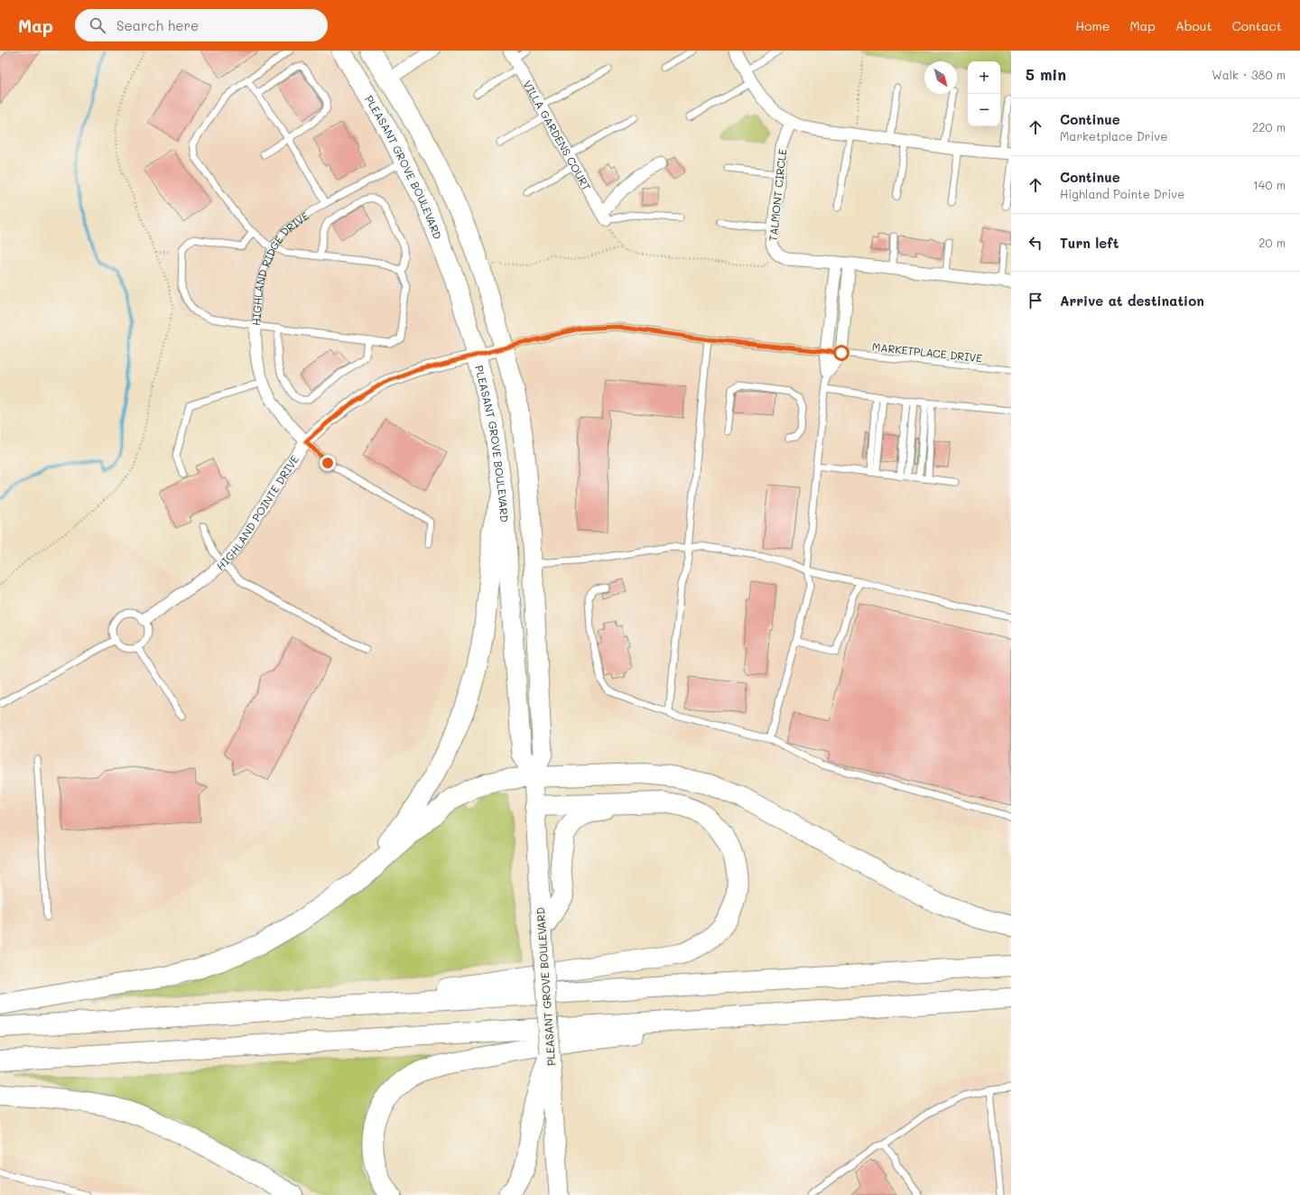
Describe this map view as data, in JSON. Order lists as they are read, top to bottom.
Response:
{
  "streets": {
    "main road": ["PLEASANT GROVE BOULEVARD"],
    "street": [
      "VILLA GARDENS COURT",
      "TALMONT CIRCLE",
      "HIGHLAND RIDGE DRIVE",
      "HIGHLAND POINTE DRIVE"
    ],
    "lane": ["MARKETPLACE DRIVE"]
  },
  "crossings": [
    ["PLEASANT GROVE BOULEVARD", "HIGHLAND RIDGE DRIVE"],
    ["PLEASANT GROVE BOULEVARD", "HIGHLAND POINTE DRIVE"],
    ["HIGHLAND RIDGE DRIVE", "HIGHLAND POINTE DRIVE"]
  ],
  "north": "bottom right",
  "page": {
    "header": "Map",
    "search": "Search here",
    "nav": [
      "Home",
      "Map",
      "About",
      "Contact"
    ],
    "heading": ["5 min", "Walk · 380 m"],
    "map_buttons": ["+", "−"],
    "list": [
      ["Continue", "Marketplace Drive", "220 m"],
      ["Continue", "Highland Pointe Drive", "140 m"],
      ["Turn left", "20 m"],
      "Arrive at destination"
    ]
  }
}
